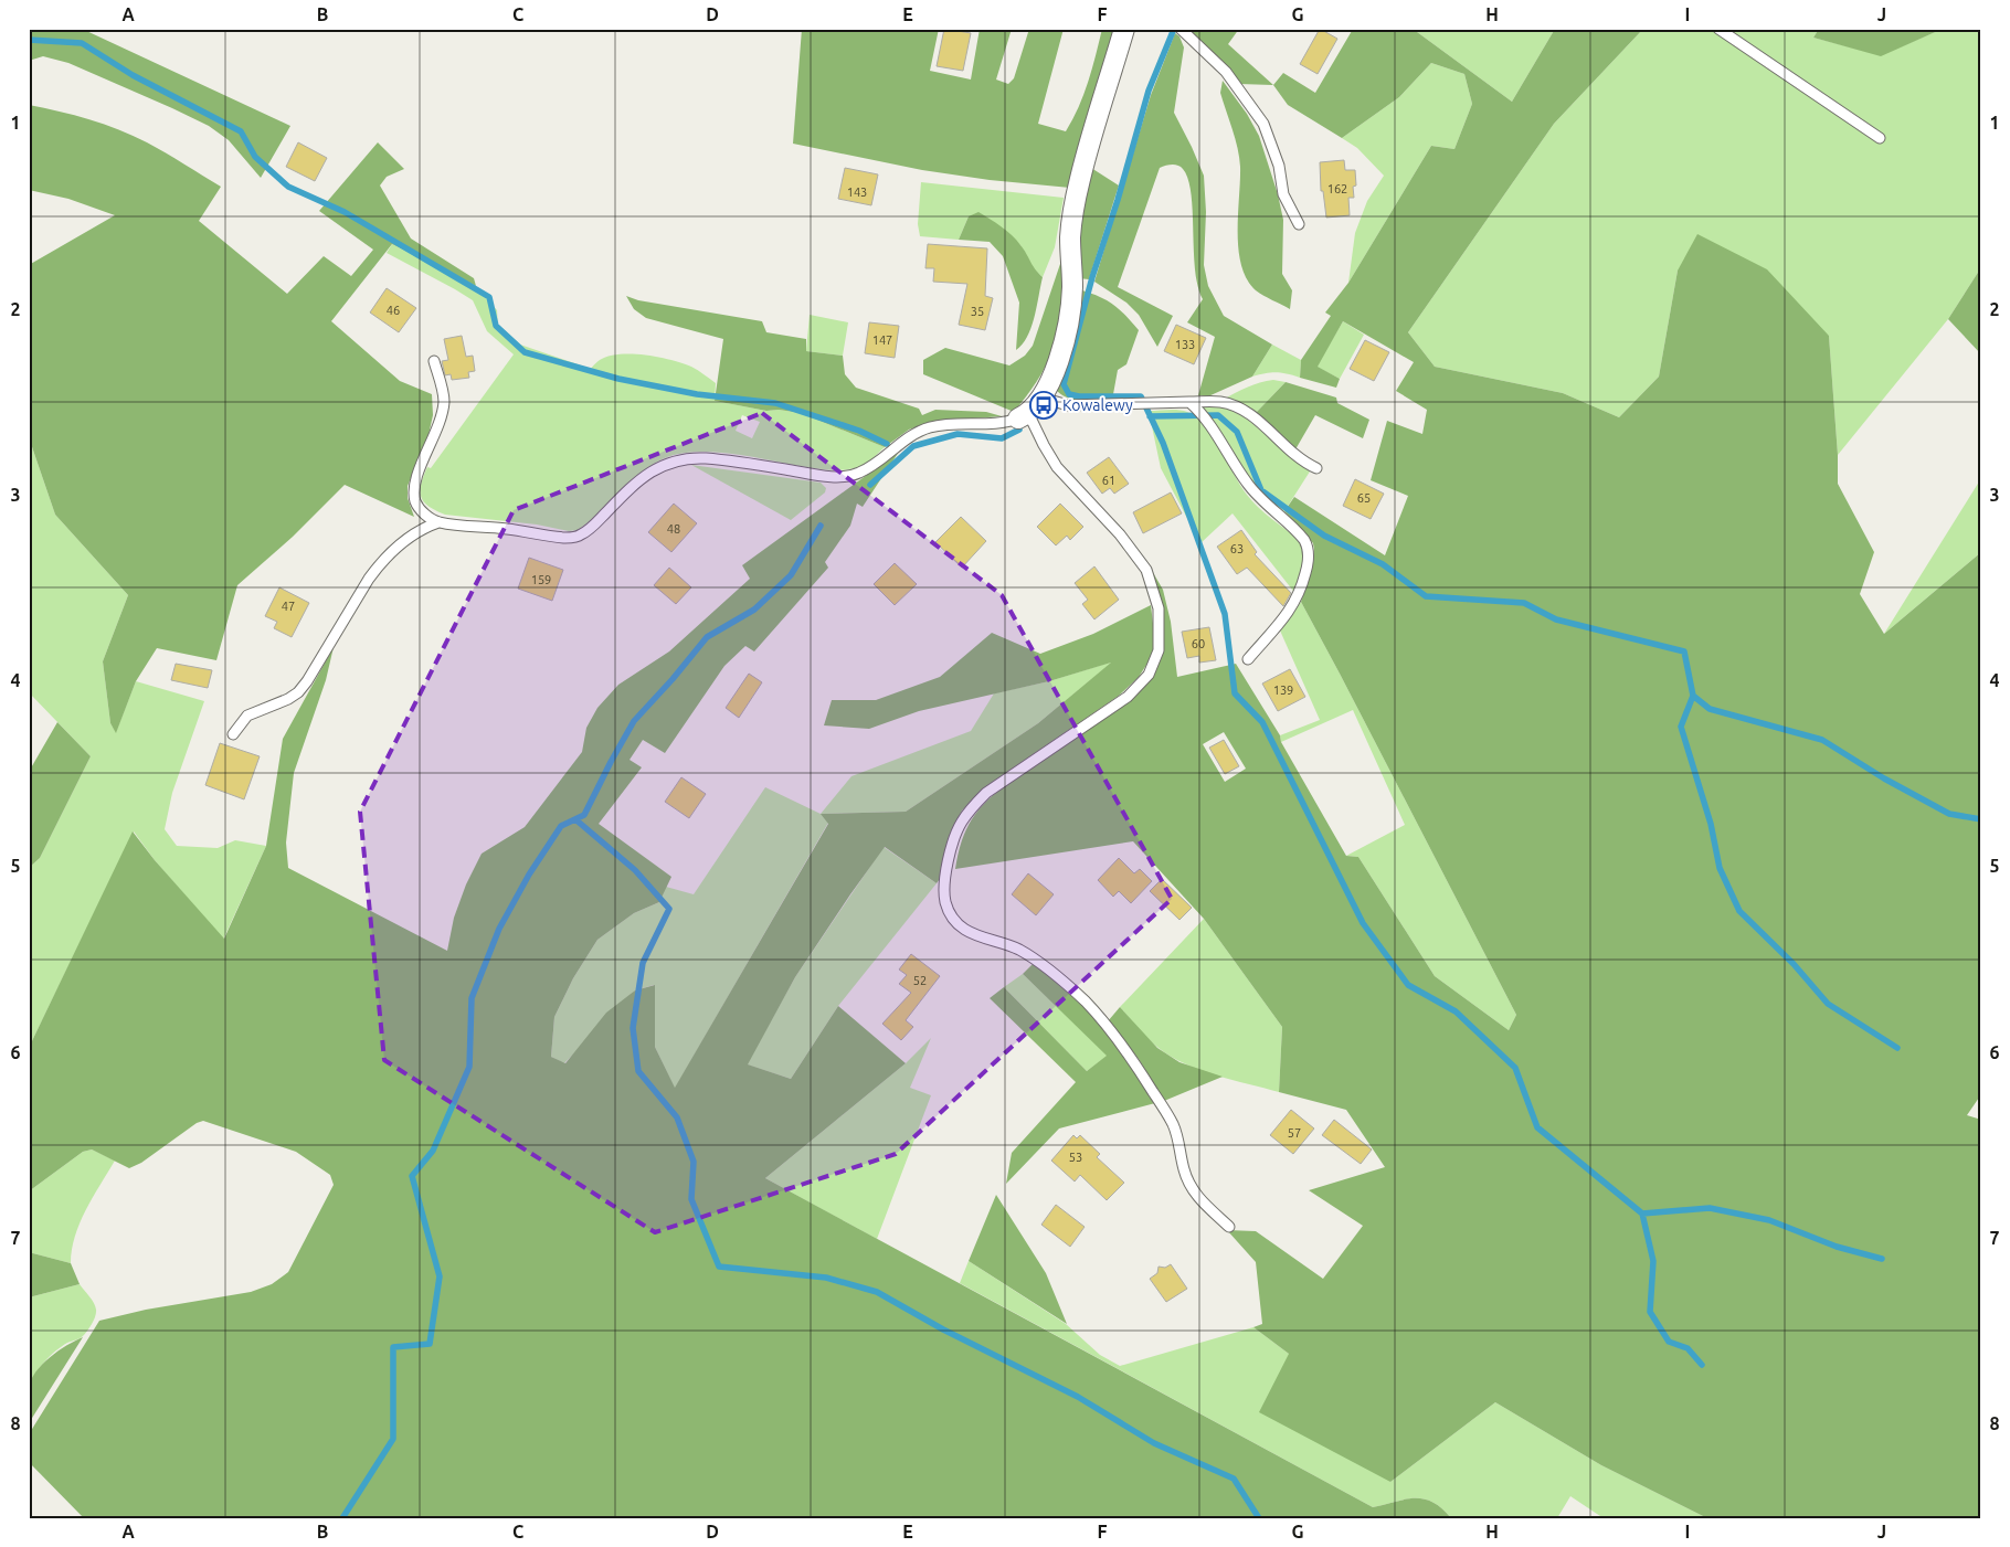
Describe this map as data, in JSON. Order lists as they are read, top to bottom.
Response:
{
  "places": {
    "bus stop": ["Kowalewy"]
  },
  "house_numbers": [
    "162",
    "143",
    "46",
    "35",
    "147",
    "133",
    "61",
    "65",
    "48",
    "63",
    "159",
    "47",
    "60",
    "139",
    "52",
    "57",
    "53"
  ],
  "grid": {
    "columns": [
      "A",
      "B",
      "C",
      "D",
      "E",
      "F",
      "G",
      "H",
      "I",
      "J"
    ],
    "rows": [
      "1",
      "2",
      "3",
      "4",
      "5",
      "6",
      "7",
      "8"
    ]
  }
}
